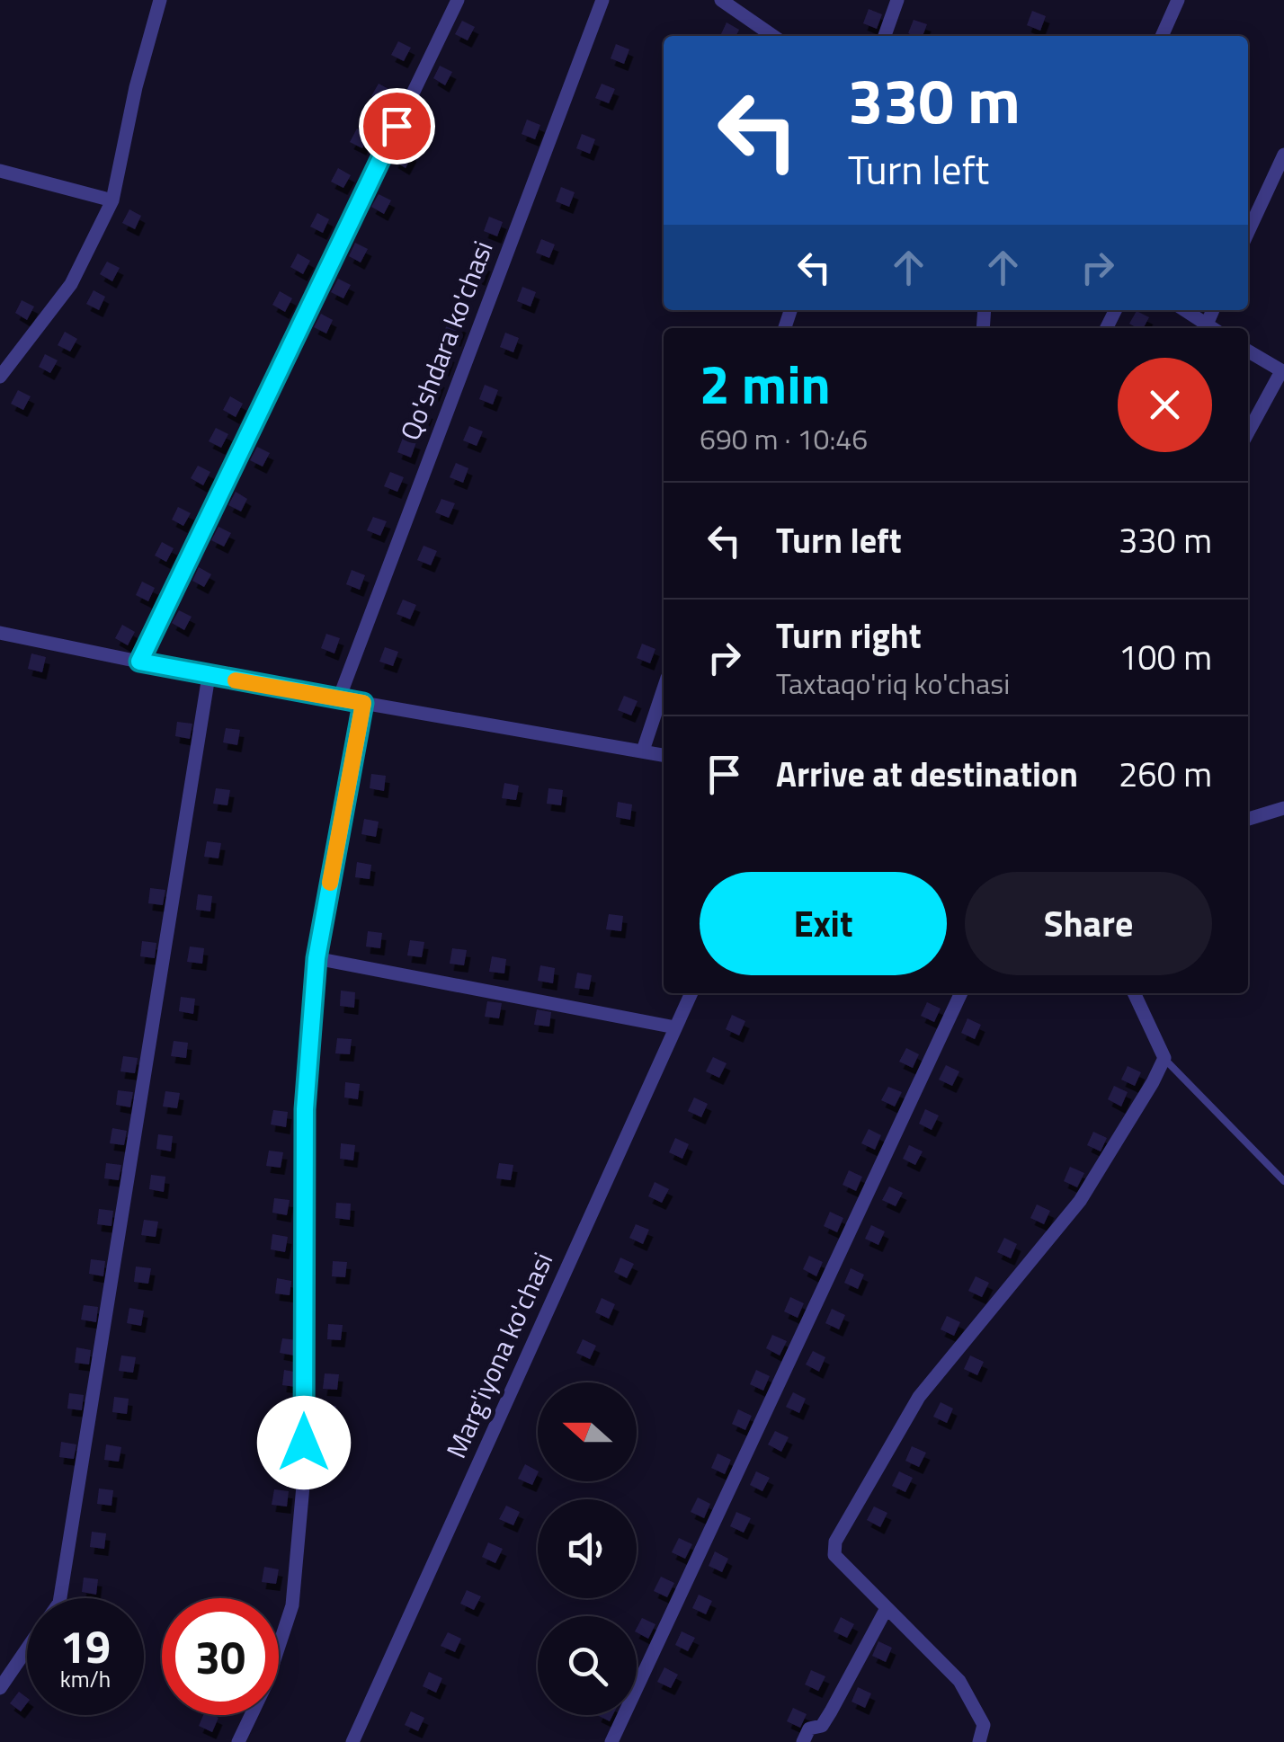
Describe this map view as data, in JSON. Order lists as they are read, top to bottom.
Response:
{
  "streets": {
    "street": ["Qo'shdara ko'chasi", "Marg'iyona ko'chasi"]
  },
  "north": "left",
  "page": {
    "turn": ["330 m", "Turn left"],
    "heading": ["2 min", "690 m · 10:46"],
    "list": [
      {
        "name": "Turn left",
        "value": "330 m"
      },
      {
        "name": "Turn right",
        "note": "Taxtaqo'riq ko'chasi",
        "value": "100 m"
      },
      {
        "name": "Arrive at destination",
        "value": "260 m"
      }
    ],
    "buttons": ["Exit", "Share"],
    "speed": "19 km/h",
    "limit": "30"
  }
}
